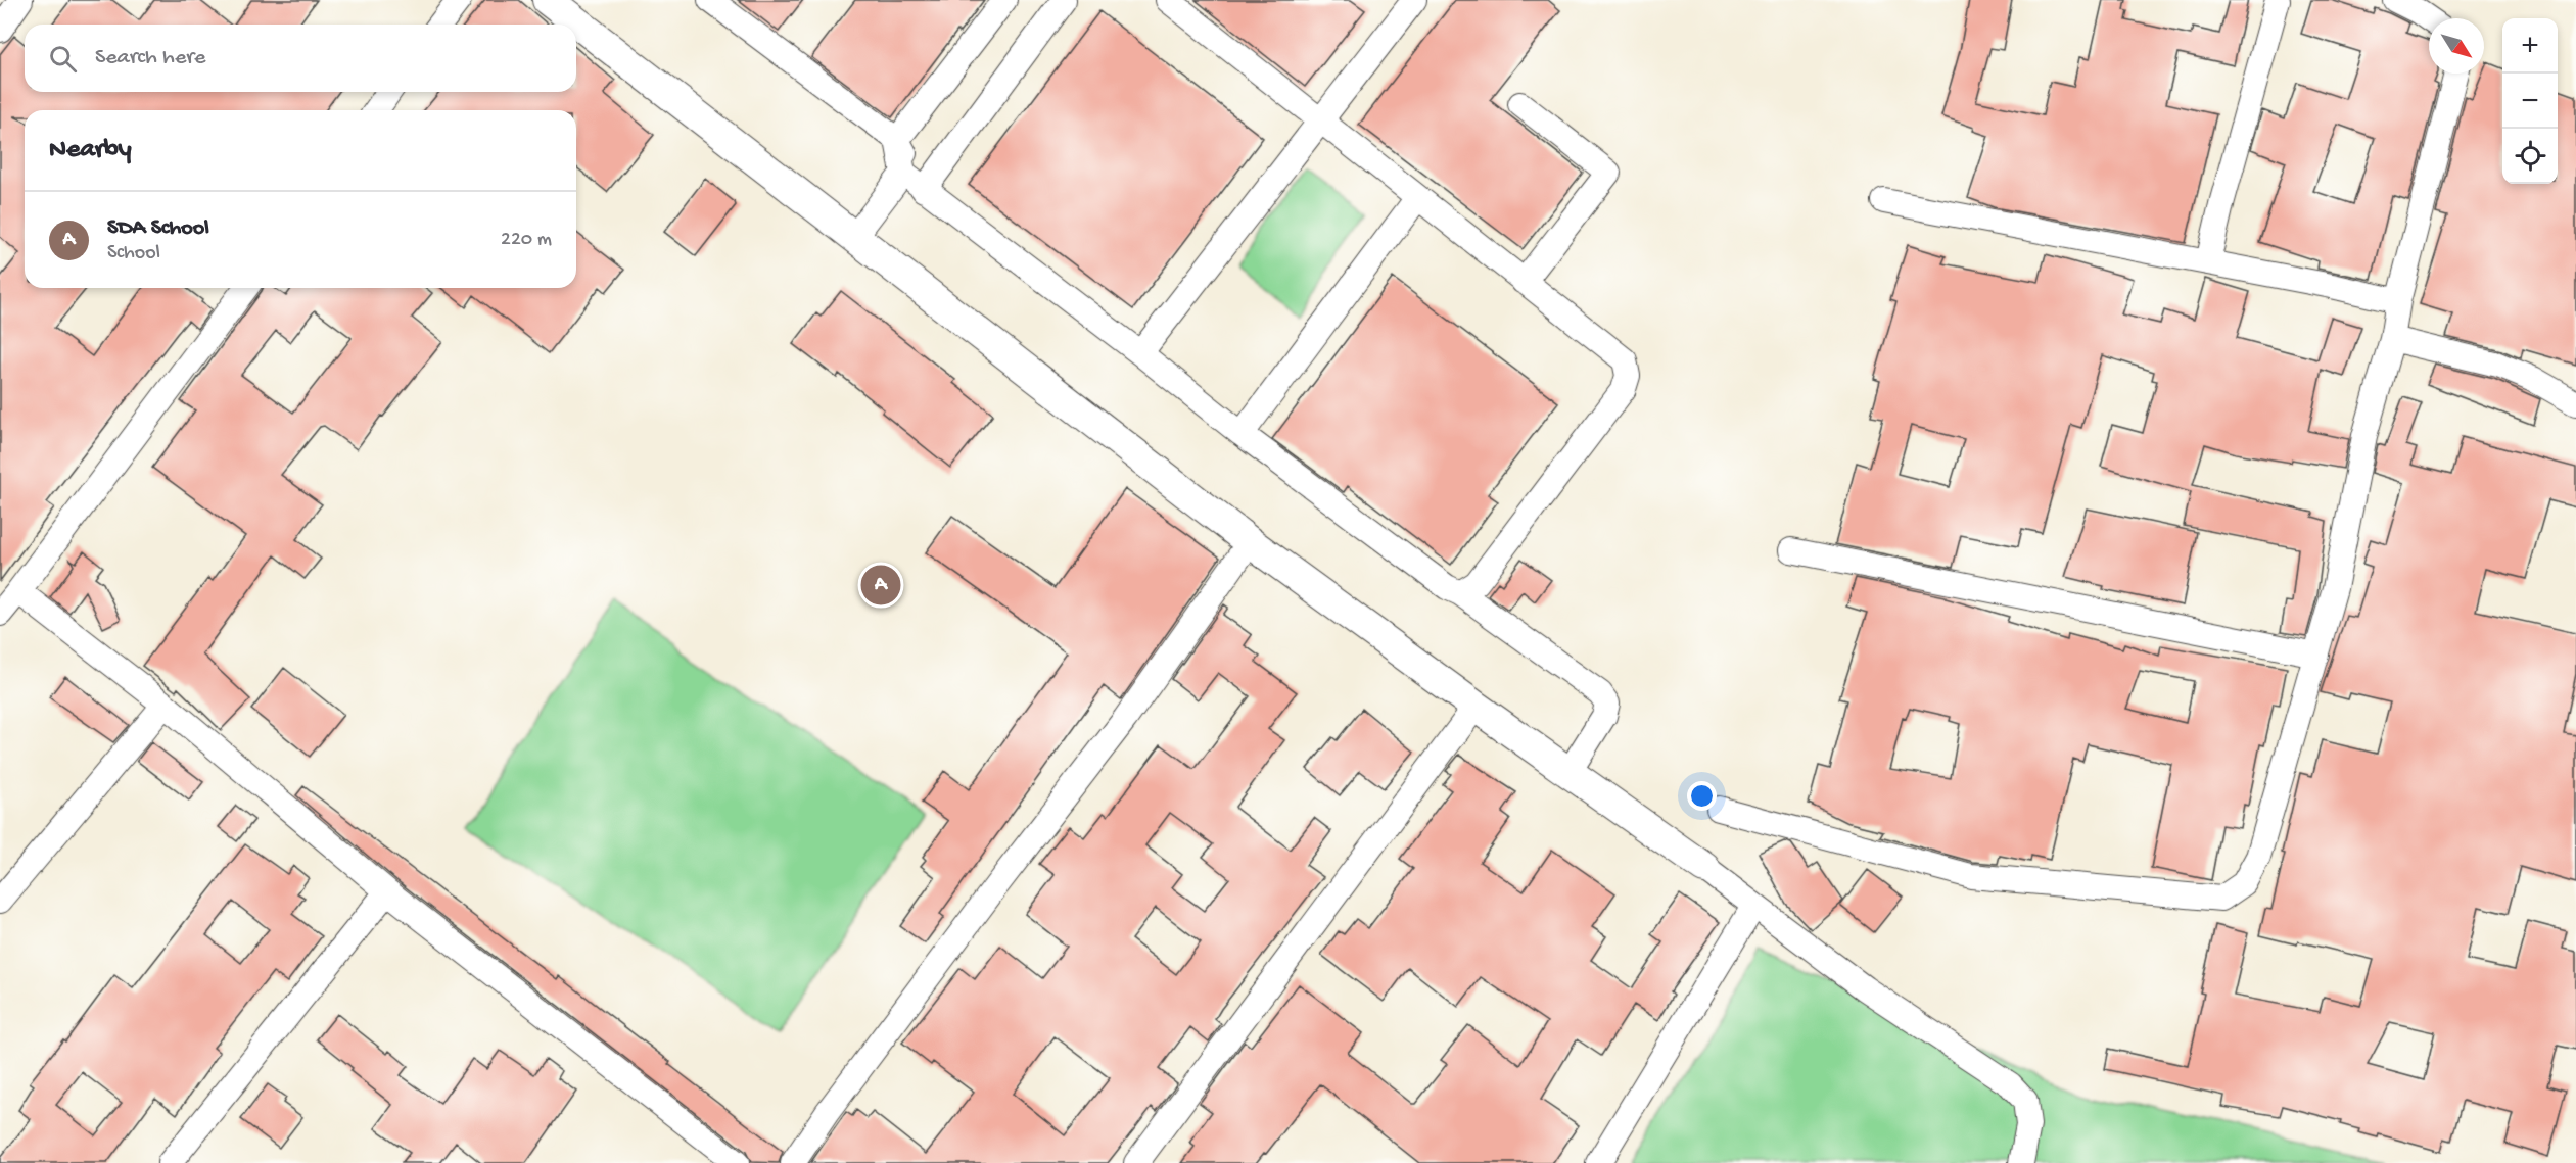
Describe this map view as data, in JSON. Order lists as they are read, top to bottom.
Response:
{
  "north": "bottom right",
  "page": {
    "map_buttons": ["+", "−"],
    "search": "Search here",
    "heading": "Nearby",
    "list": [
      {
        "mark": "A",
        "name": "SDA School",
        "note": "School",
        "value": "220 m"
      }
    ],
    "pins": "A"
  }
}
